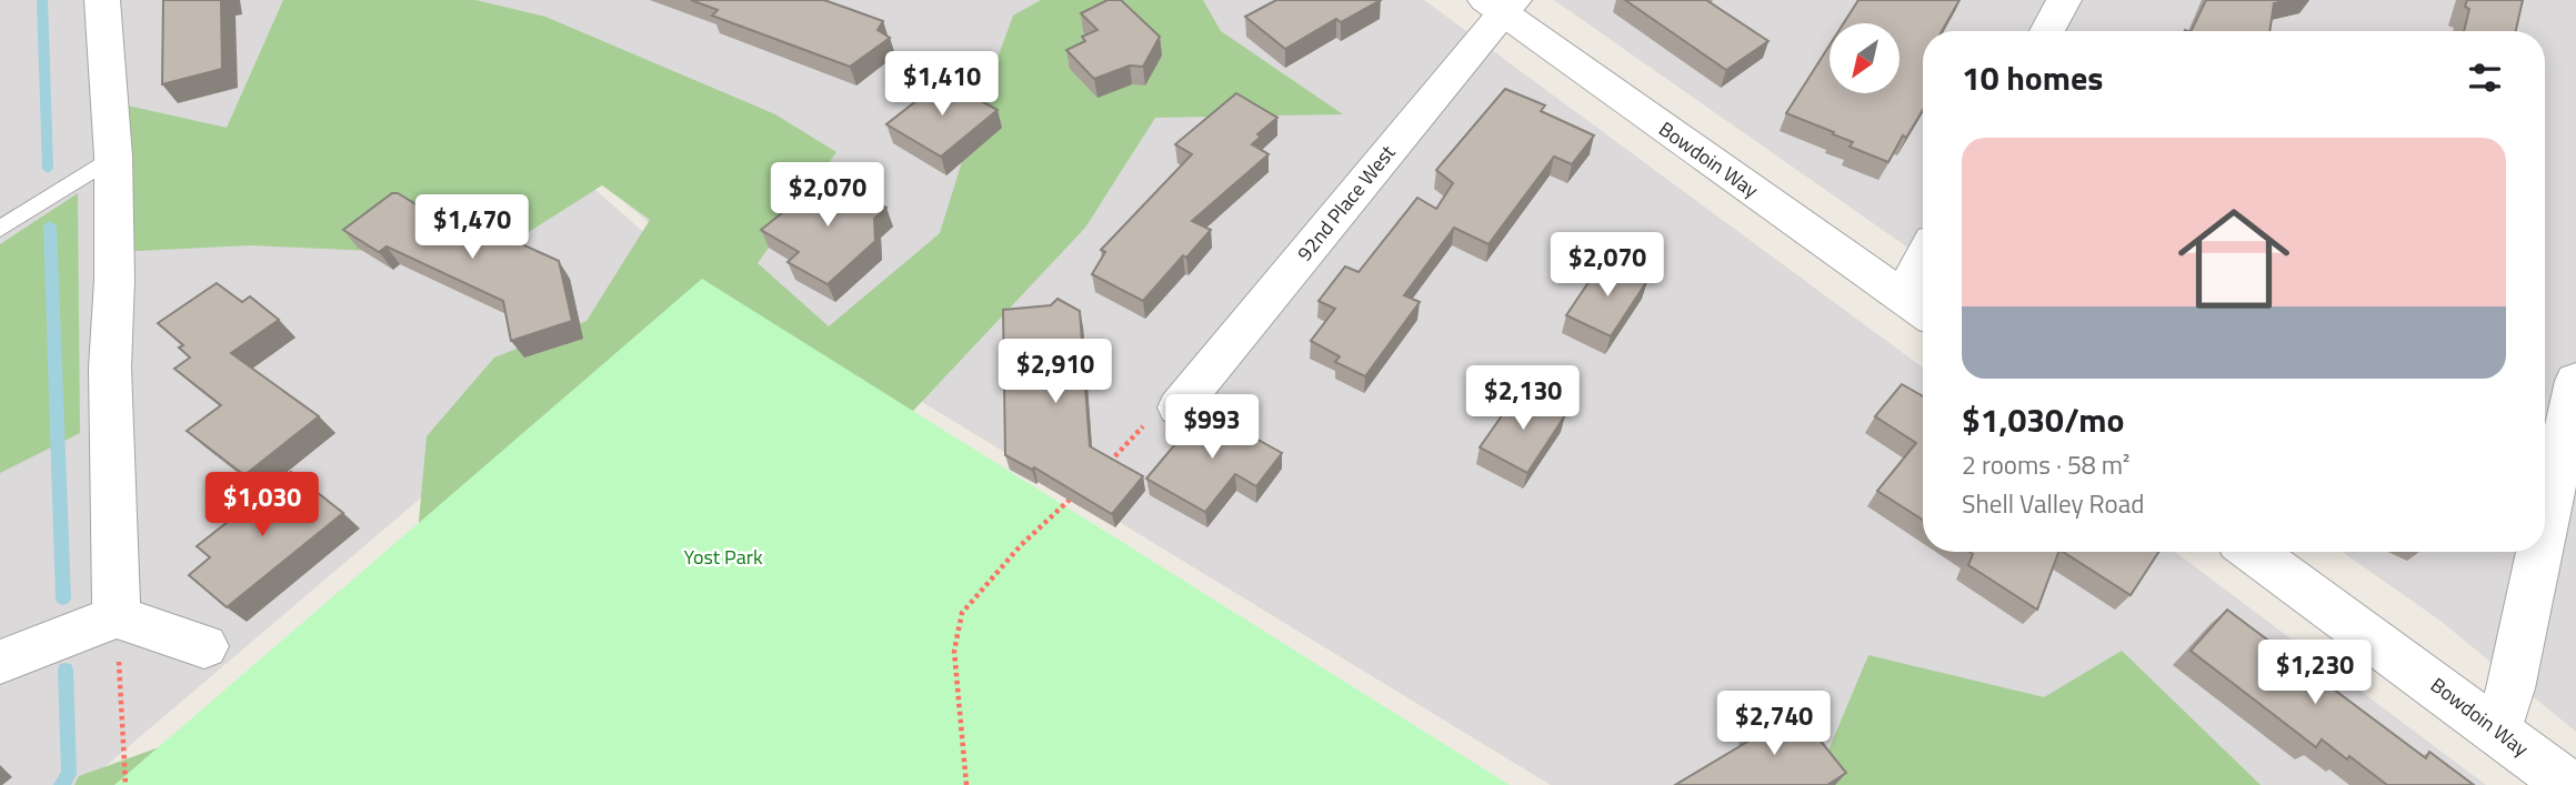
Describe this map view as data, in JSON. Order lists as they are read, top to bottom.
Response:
{
  "streets": {
    "street": ["Bowdoin Way", "92nd Place West"]
  },
  "crossings": [
    ["Bowdoin Way", "92nd Place West"]
  ],
  "parks": ["Yost Park"],
  "north": "bottom left",
  "page": {
    "heading": "10 homes",
    "price": [
      "$1,410",
      "$2,070",
      "$1,470",
      "$2,070",
      "$2,910",
      "$2,130",
      "$993",
      "$1,030",
      "$1,230",
      "$2,740"
    ],
    "list": [
      {
        "name": "$1,030/mo",
        "note": "2 rooms · 58 m² · Shell Valley Road"
      }
    ]
  }
}
